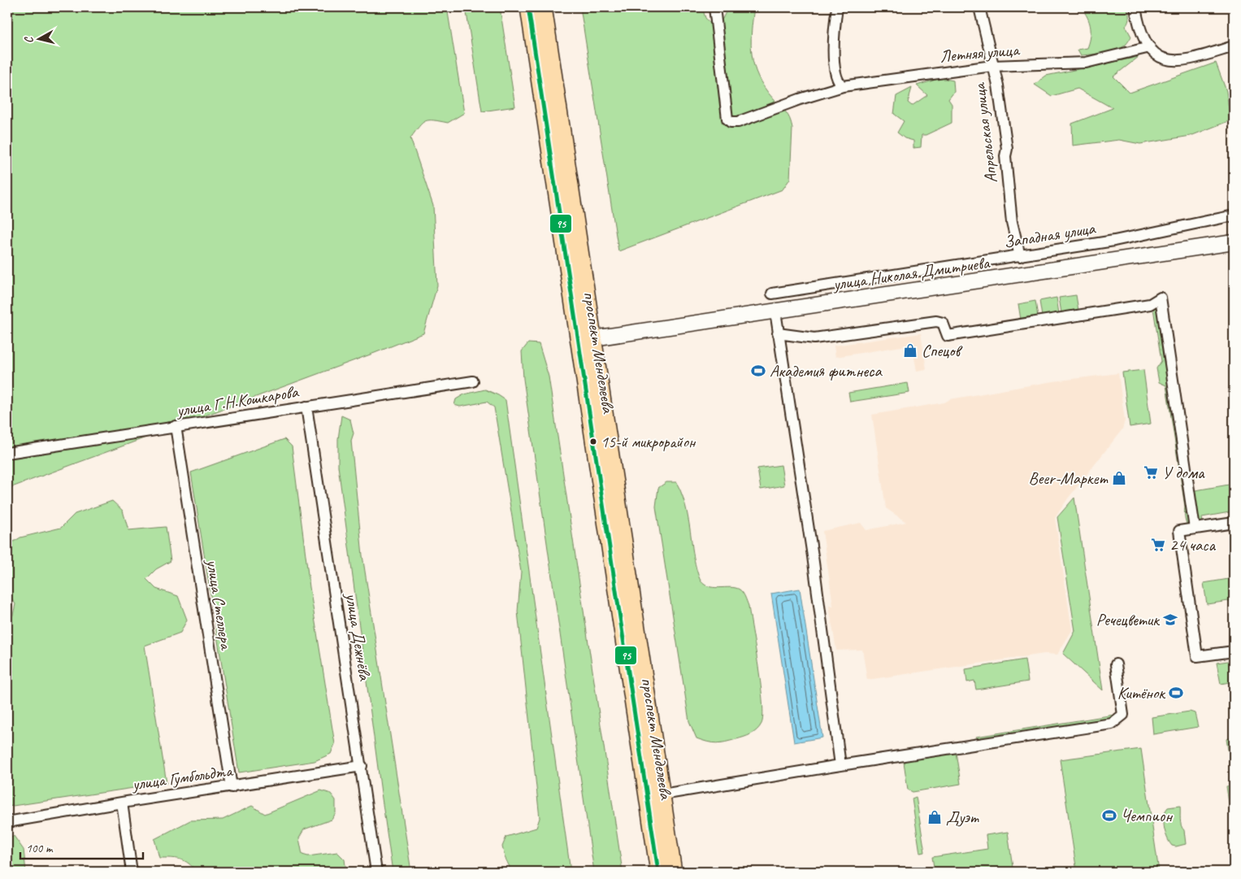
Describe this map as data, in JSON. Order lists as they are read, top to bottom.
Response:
{
  "streets": {
    "main road": ["улица Николая Дмитриева", "проспект Менделеева"],
    "street": [
      "Летняя улица",
      "Апрельская улица",
      "Западная улица",
      "улица Г.Н.Кошкарова",
      "улица Стеллера",
      "улица Дежнёва",
      "улица Гумбольдта"
    ]
  },
  "crossings": [
    ["Летняя улица", "Апрельская улица"],
    ["Апрельская улица", "Западная улица"],
    ["улица Николая Дмитриева", "проспект Менделеева"],
    ["улица Г.Н.Кошкарова", "улица Стеллера"],
    ["улица Г.Н.Кошкарова", "улица Дежнёва"],
    ["улица Стеллера", "улица Гумбольдта"],
    ["улица Дежнёва", "улица Гумбольдта"]
  ],
  "places": {
    "shop": ["Спецов", "Beer-Маркет", "Дуэт"],
    "sports": ["Академия фитнеса", "Китёнок", "Чемпион"],
    "other": ["15-й микрорайон"],
    "supermarket": ["У дома", "24 часа"],
    "school or university": ["Речецветик"]
  },
  "lines": ["transit line 95"],
  "scale_bar": "100 m",
  "north": "left"
}
